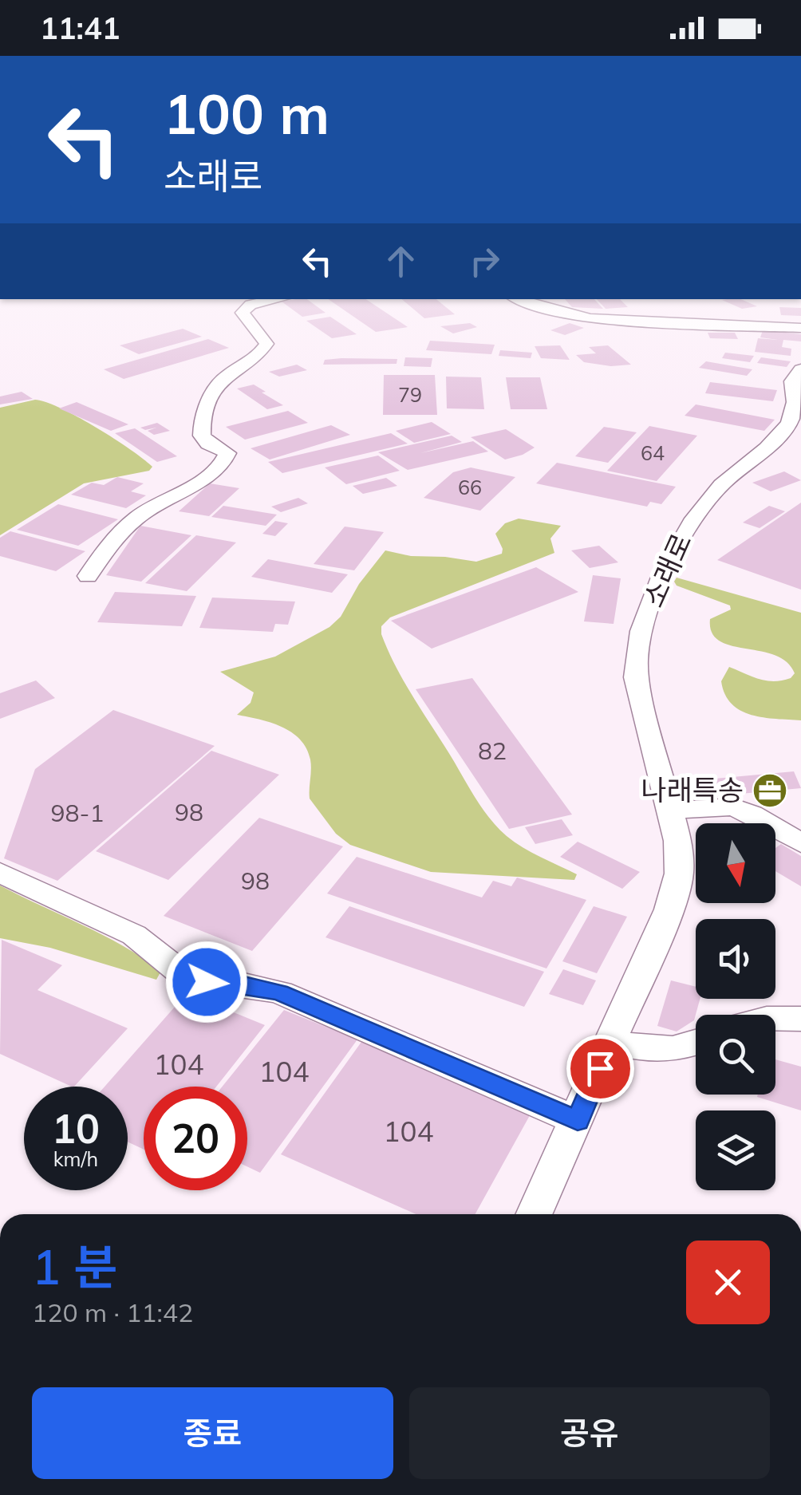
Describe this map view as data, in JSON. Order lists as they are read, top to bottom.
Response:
{
  "streets": {
    "street": ["소래로"]
  },
  "places": {
    "office": ["나래특송"]
  },
  "house_numbers": [
    "79",
    "64",
    "66",
    "82",
    "98",
    "98-1",
    "98",
    "104",
    "104",
    "104"
  ],
  "north": "bottom",
  "page": {
    "status": "11:41",
    "turn": ["100 m", "소래로"],
    "speed": "10 km/h",
    "limit": "20",
    "heading": ["1 분", "120 m · 11:42"],
    "buttons": ["종료", "공유"]
  }
}
